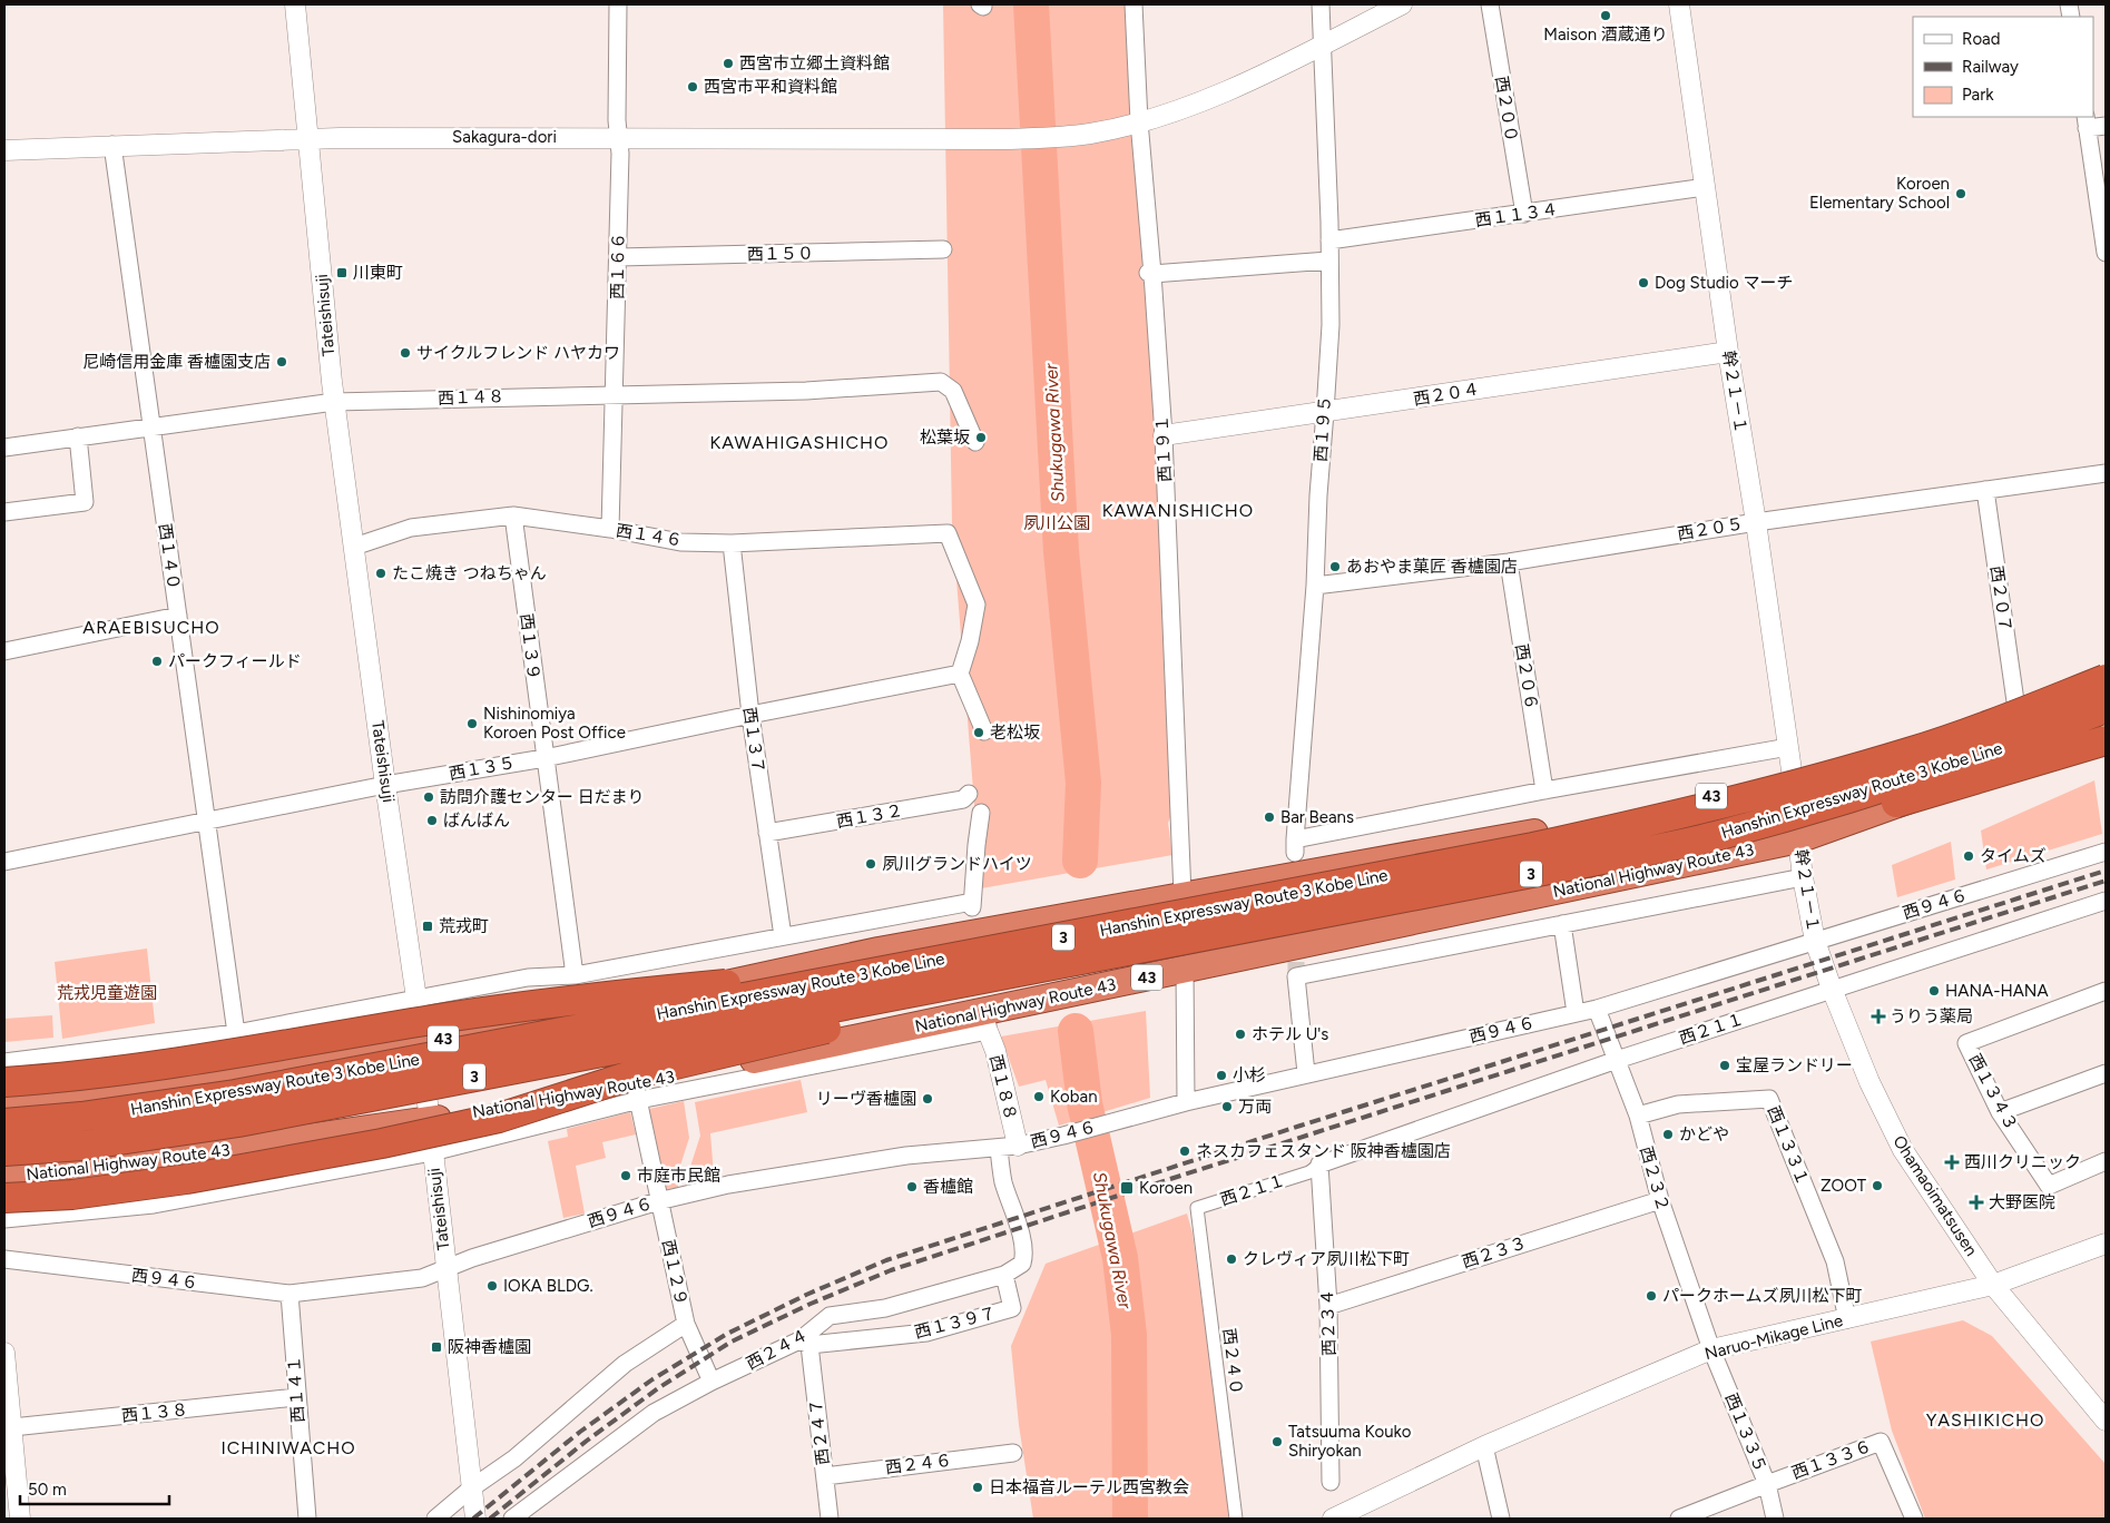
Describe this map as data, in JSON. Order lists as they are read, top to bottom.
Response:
{
  "streets": {
    "highway": [
      "Hanshin Expressway Route 3 Kobe Line",
      "43",
      "National Highway Route 43",
      "3"
    ],
    "street": [
      "西２００",
      "Sakagura-dori",
      "西１１３４",
      "西１５０",
      "西１６６",
      "Tateishisuji",
      "幹２１－１",
      "西２０４",
      "西１４８",
      "西１９５",
      "西１９１",
      "西２０５",
      "西１４６",
      "西１４０",
      "西２０７",
      "西１３９",
      "西２０６",
      "西１３７",
      "西１３５",
      "西１３２",
      "西９４６",
      "西２１１",
      "西１８８",
      "西１３４３",
      "西１３３１",
      "西２３２",
      "Ohamaoimatsusen",
      "西２３３",
      "西１２９",
      "西１３９７",
      "西２３４",
      "Naruo-Mikage Line",
      "西２４４",
      "西２４０",
      "西１４１",
      "西１３８",
      "西２４７",
      "西１３３５",
      "西１３３６",
      "西２４６"
    ]
  },
  "crossings": [
    ["西２００", "西１１３４"],
    ["Sakagura-dori", "西１６６"],
    ["Sakagura-dori", "Tateishisuji"],
    ["Sakagura-dori", "西１９５"],
    ["Sakagura-dori", "西１９１"],
    ["Sakagura-dori", "西１４０"],
    ["西１１３４", "幹２１－１"],
    ["西１１３４", "西１９５"],
    ["西１５０", "西１６６"],
    ["西１６６", "西１４８"],
    ["西１６６", "西１４６"],
    ["Tateishisuji", "西１４８"],
    ["Tateishisuji", "西１４６"],
    ["Tateishisuji", "西１３５"],
    ["Tateishisuji", "43"],
    ["Tateishisuji", "National Highway Route 43"],
    ["Tateishisuji", "西９４６"],
    ["Tateishisuji", "西１２９"],
    ["幹２１－１", "西２０４"],
    ["幹２１－１", "西２０５"],
    ["幹２１－１", "43"],
    ["幹２１－１", "National Highway Route 43"],
    ["幹２１－１", "西９４６"],
    ["幹２１－１", "Ohamaoimatsusen"],
    ["西２０４", "西１９５"],
    ["西２０４", "西１９１"],
    ["西１４８", "西１４０"],
    ["西１９５", "西２０５"],
    ["西１９５", "西２０６"],
    ["西１９１", "43"],
    ["西２０５", "西２０７"],
    ["西２０５", "西２０６"],
    ["西１４６", "西１３９"],
    ["西１４６", "西１３７"],
    ["西１４６", "西１３５"],
    ["西１４０", "西１３５"],
    ["西２０７", "43"],
    ["西１３９", "西１３５"],
    ["西１３７", "西１３５"],
    ["西１３７", "西１３２"],
    ["43", "西１２９"],
    ["National Highway Route 43", "西１２９"],
    ["西９４６", "西１８８"],
    ["西９４６", "西２３２"],
    ["西９４６", "Ohamaoimatsusen"],
    ["西９４６", "西１２９"],
    ["西９４６", "西２４４"],
    ["西９４６", "西１４１"],
    ["西２１１", "西２３２"],
    ["西２１１", "Ohamaoimatsusen"],
    ["西２１１", "西２３４"],
    ["西２１１", "西２４０"],
    ["西１８８", "西２４４"],
    ["西１３３１", "西２３２"],
    ["西１３３１", "Naruo-Mikage Line"],
    ["西２３２", "西２３３"],
    ["西２３２", "Naruo-Mikage Line"],
    ["西２３２", "西１３３５"],
    ["Ohamaoimatsusen", "Naruo-Mikage Line"],
    ["西２３３", "西２３４"],
    ["西１３９７", "西２４４"],
    ["西１３９７", "西２４７"],
    ["Naruo-Mikage Line", "西１３３５"],
    ["西２４４", "西２４７"],
    ["西１４１", "西１３８"],
    ["西２４７", "西２４６"],
    ["西１３３５", "西１３３６"]
  ],
  "districts": [
    "KAWAHIGASHICHO",
    "KAWANISHICHO",
    "ARAEBISUCHO",
    "YASHIKICHO",
    "ICHINIWACHO"
  ],
  "water": ["Shukugawa River"],
  "parks": ["夙川公園", "荒戎児童遊園"],
  "places": {
    "other": [
      "Maison 酒蔵通り",
      "西宮市立郷土資料館",
      "西宮市平和資料館",
      "Koroen Elementary School",
      "Dog Studio マーチ",
      "サイクルフレンド ハヤカワ",
      "尼崎信用金庫 香櫨園支店",
      "松葉坂",
      "あおやま菓匠 香櫨園店",
      "たこ焼き つねちゃん",
      "パークフィールド",
      "Nishinomiya Koroen Post Office",
      "老松坂",
      "訪問介護センター 日だまり",
      "Bar Beans",
      "ばんばん",
      "タイムズ",
      "夙川グランドハイツ",
      "HANA-HANA",
      "ホテル U's",
      "宝屋ランドリー",
      "小杉",
      "Koban",
      "リーヴ香櫨園",
      "万両",
      "かどや",
      "ネスカフェスタンド 阪神香櫨園店",
      "市庭市民館",
      "ZOOT",
      "香櫨館",
      "クレヴィア夙川松下町",
      "IOKA BLDG.",
      "パークホームズ夙川松下町",
      "Tatsuuma Kouko Shiryokan",
      "日本福音ルーテル西宮教会"
    ],
    "transit": [
      "川東町",
      "荒戎町",
      "Koroen",
      "阪神香櫨園"
    ],
    "health": ["うりう薬局", "西川クリニック", "大野医院"]
  },
  "legend": ["Road", "Railway", "Park"],
  "scale_bar": "50 m"
}
